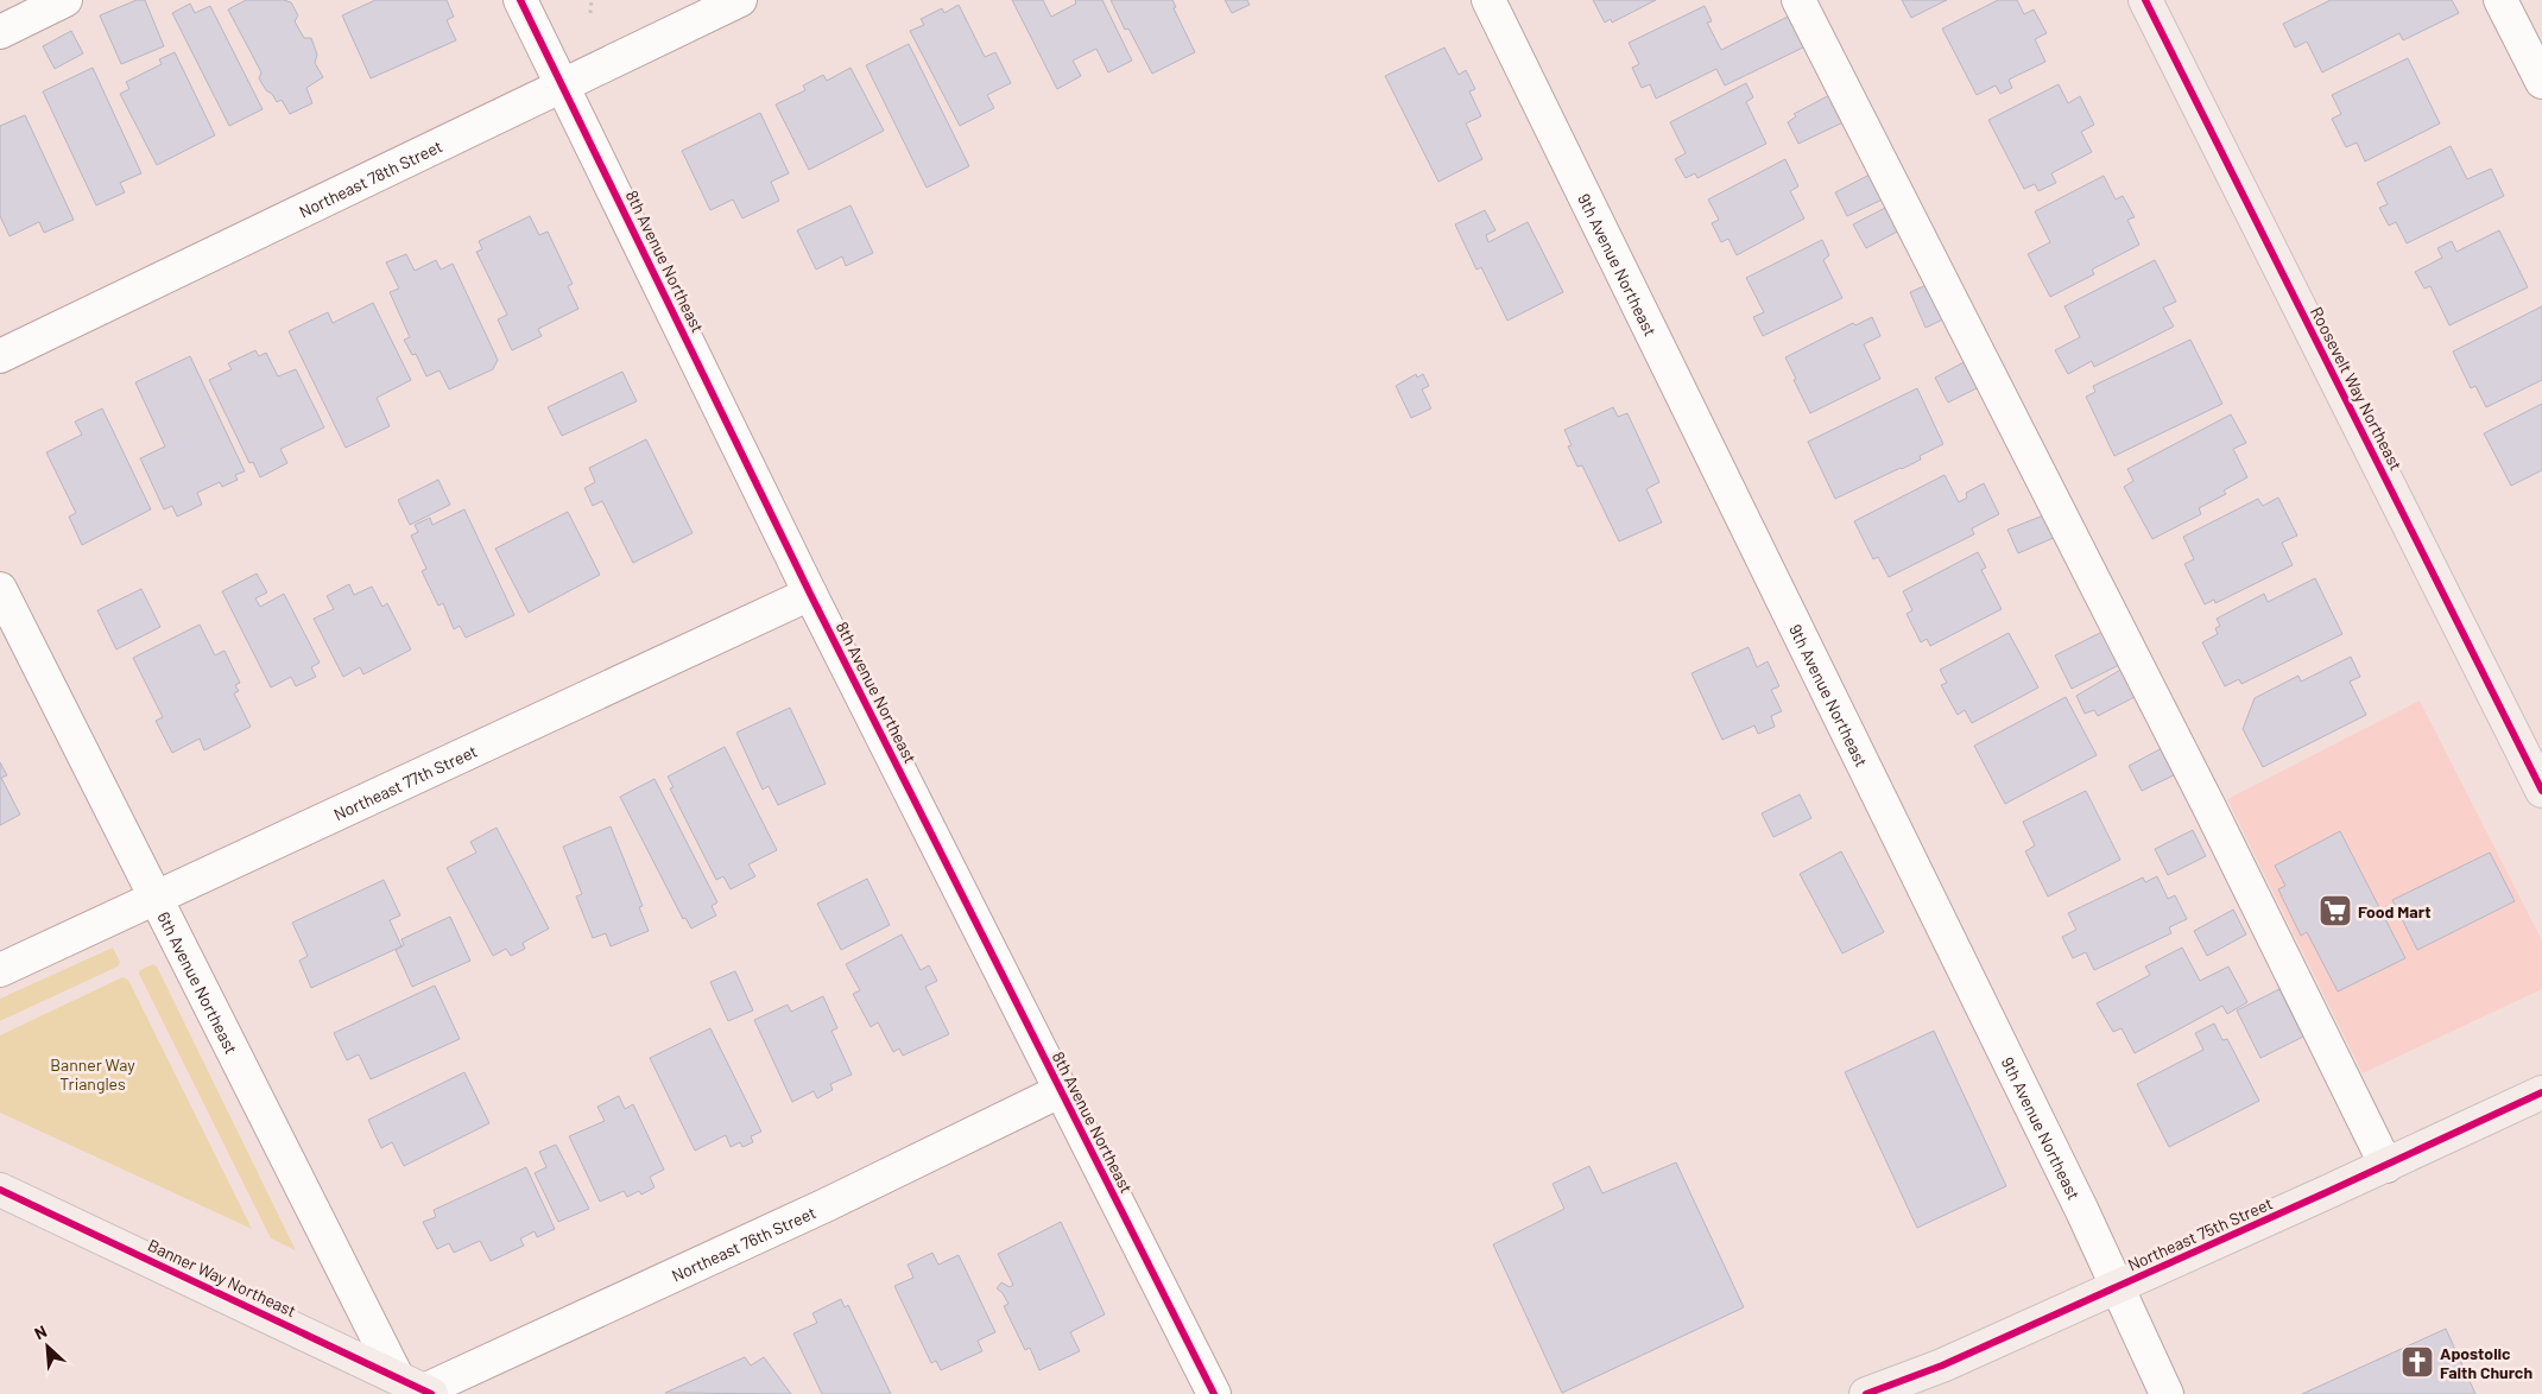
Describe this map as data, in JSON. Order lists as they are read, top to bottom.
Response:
{
  "streets": {
    "main road": ["Roosevelt Way Northeast", "Northeast 75th Street", "Banner Way Northeast"],
    "street": [
      "Northeast 78th Street",
      "8th Avenue Northeast",
      "9th Avenue Northeast",
      "Northeast 77th Street",
      "6th Avenue Northeast",
      "Northeast 76th Street"
    ]
  },
  "crossings": [
    ["Northeast 78th Street", "8th Avenue Northeast"],
    ["8th Avenue Northeast", "Northeast 77th Street"],
    ["8th Avenue Northeast", "Northeast 76th Street"],
    ["9th Avenue Northeast", "Northeast 75th Street"],
    ["Northeast 77th Street", "6th Avenue Northeast"],
    ["6th Avenue Northeast", "Northeast 76th Street"],
    ["6th Avenue Northeast", "Banner Way Northeast"],
    ["Northeast 76th Street", "Banner Way Northeast"]
  ],
  "parks": ["Banner Way Triangles"],
  "places": {
    "supermarket": ["Food Mart"],
    "church": ["Apostolic Faith Church"]
  },
  "north": "top left"
}
